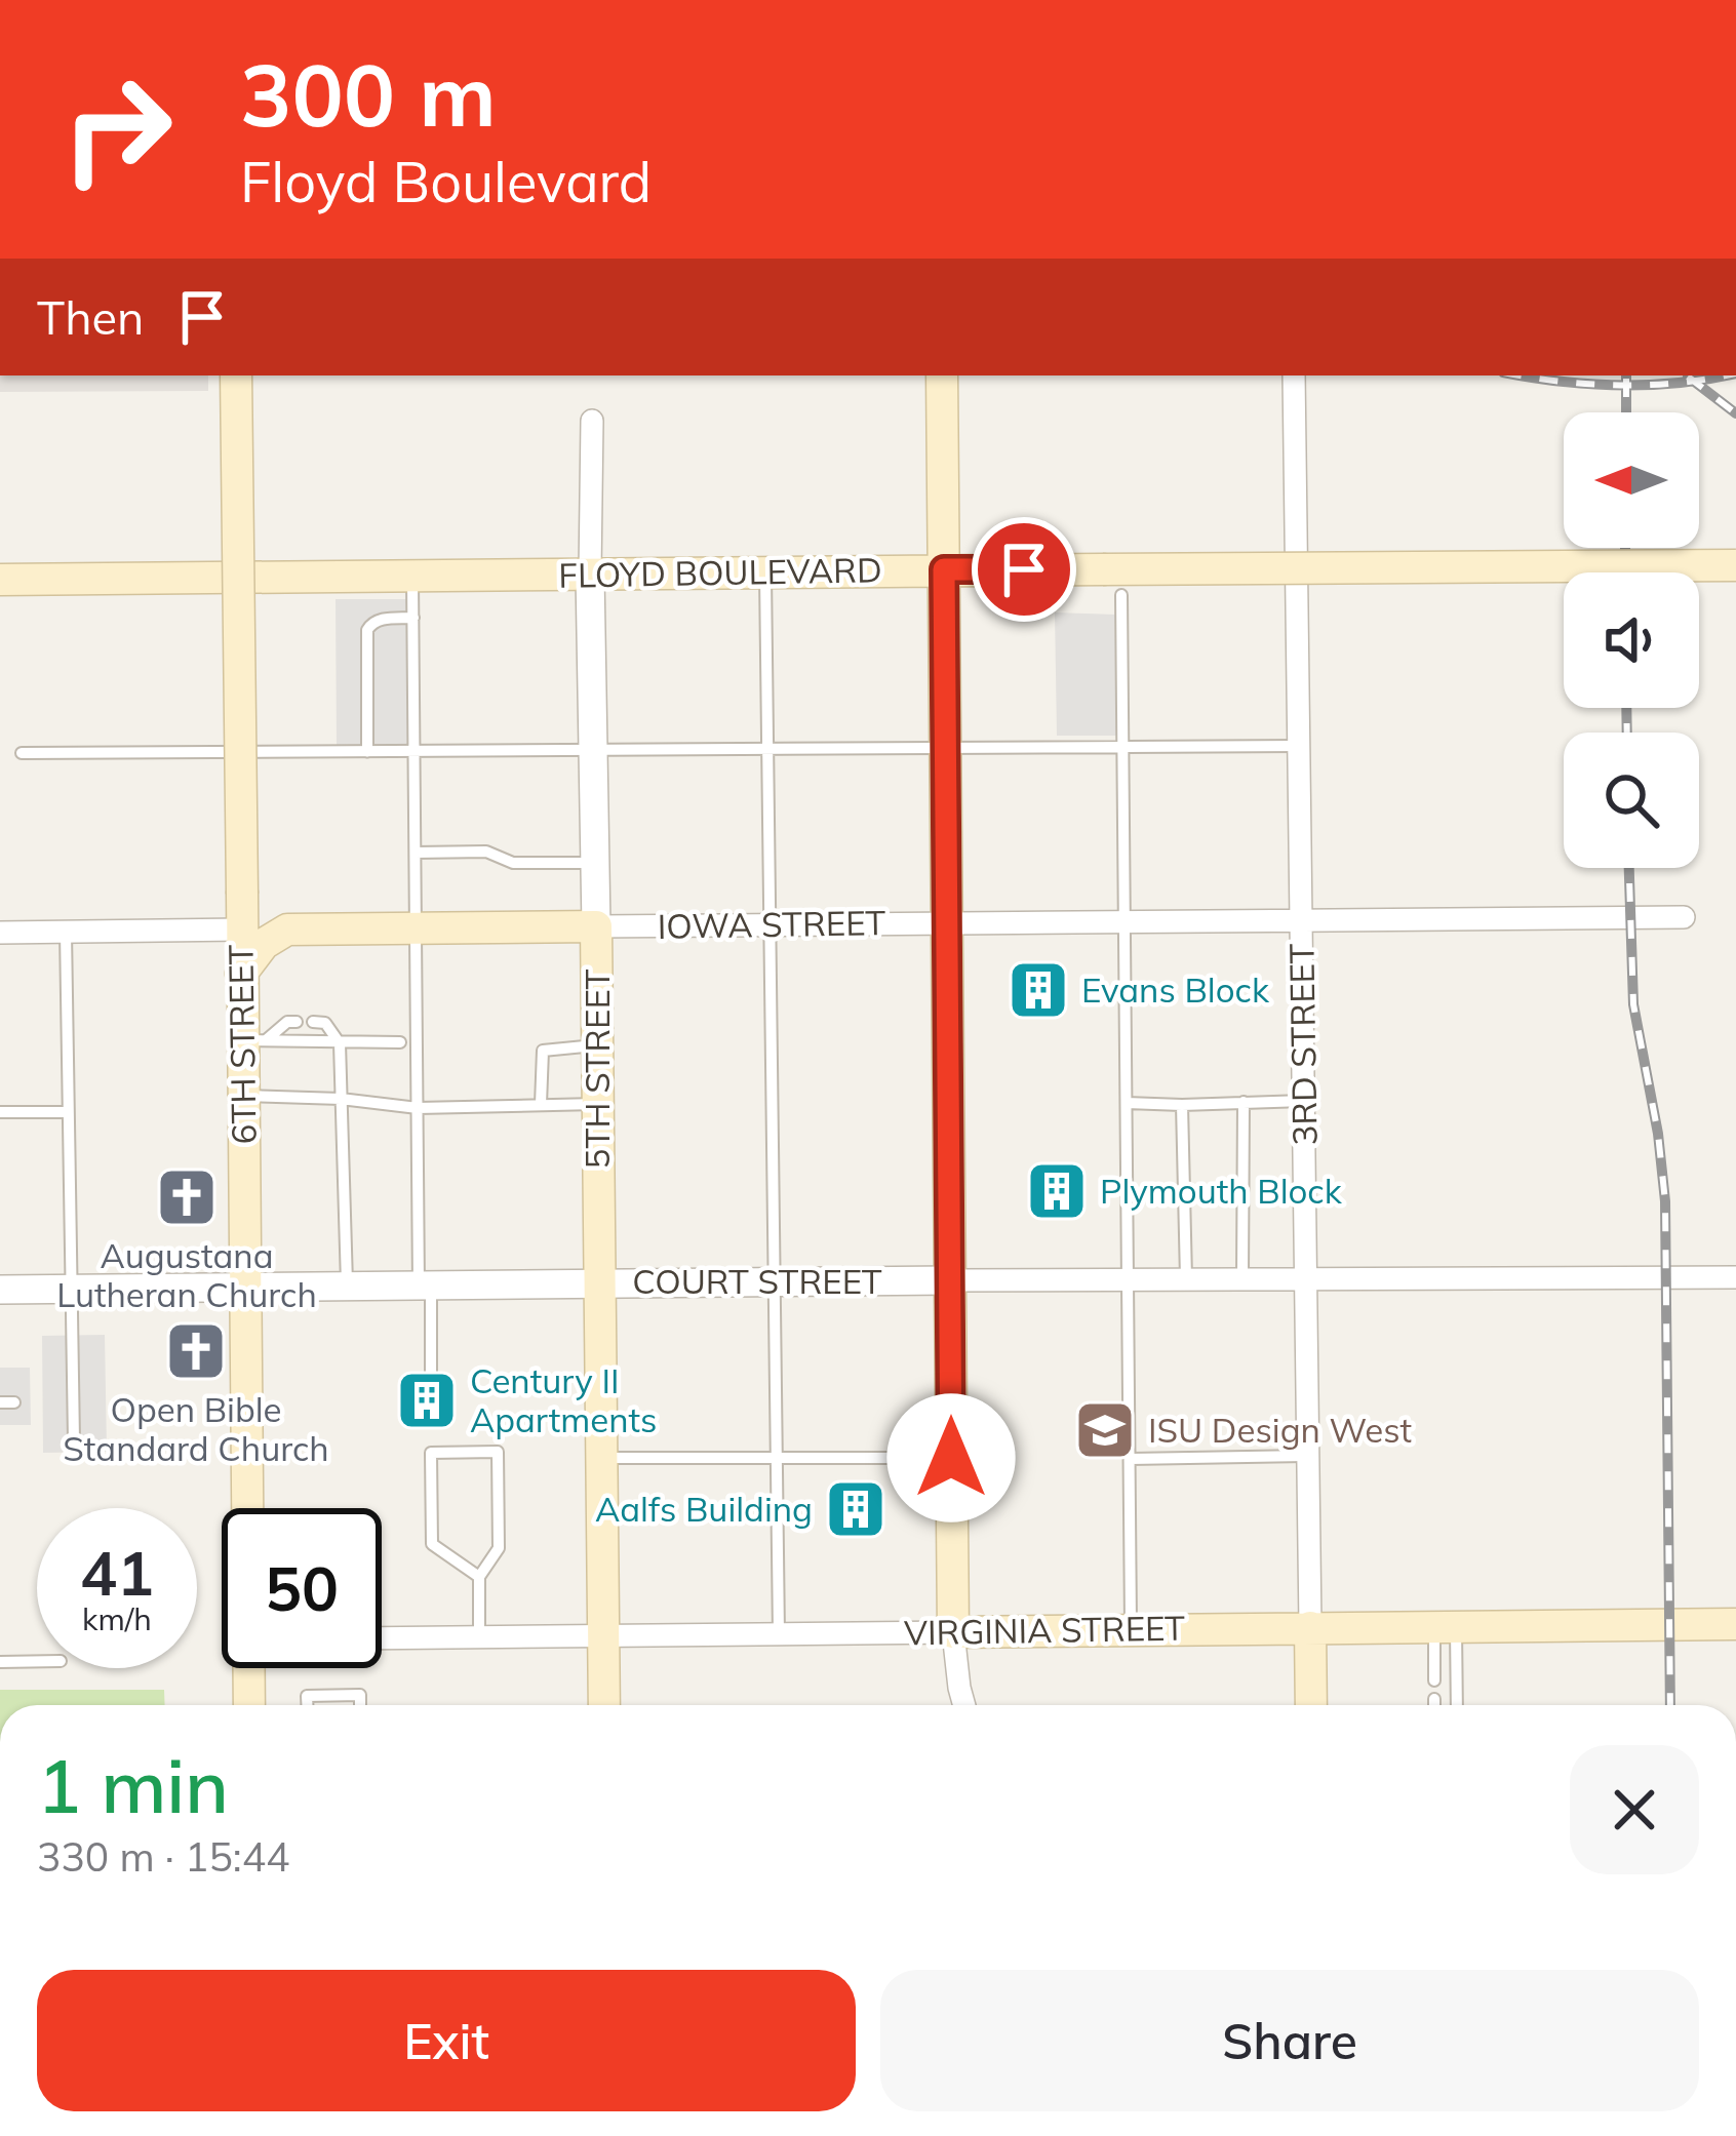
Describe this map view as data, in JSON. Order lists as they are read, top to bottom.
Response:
{
  "streets": {
    "main road": [
      "FLOYD BOULEVARD",
      "IOWA STREET",
      "6TH STREET",
      "3RD STREET",
      "5TH STREET",
      "VIRGINIA STREET"
    ],
    "street": ["COURT STREET"]
  },
  "crossings": [
    ["FLOYD BOULEVARD", "5TH STREET"],
    ["IOWA STREET", "3RD STREET"],
    ["IOWA STREET", "5TH STREET"],
    ["6TH STREET", "COURT STREET"],
    ["3RD STREET", "COURT STREET"],
    ["3RD STREET", "VIRGINIA STREET"],
    ["5TH STREET", "COURT STREET"],
    ["5TH STREET", "VIRGINIA STREET"]
  ],
  "places": {
    "building": [
      "Evans Block",
      "Plymouth Block",
      "Century II Apartments",
      "Aalfs Building"
    ],
    "church": ["Augustana Lutheran Church", "Open Bible Standard Church"],
    "school or university": ["ISU Design West"]
  },
  "north": "left",
  "page": {
    "turn": ["300 m", "Floyd Boulevard"],
    "then": "Then",
    "speed": "41 km/h",
    "limit": "50",
    "heading": ["1 min", "330 m · 15:44"],
    "buttons": ["Exit", "Share"]
  }
}
